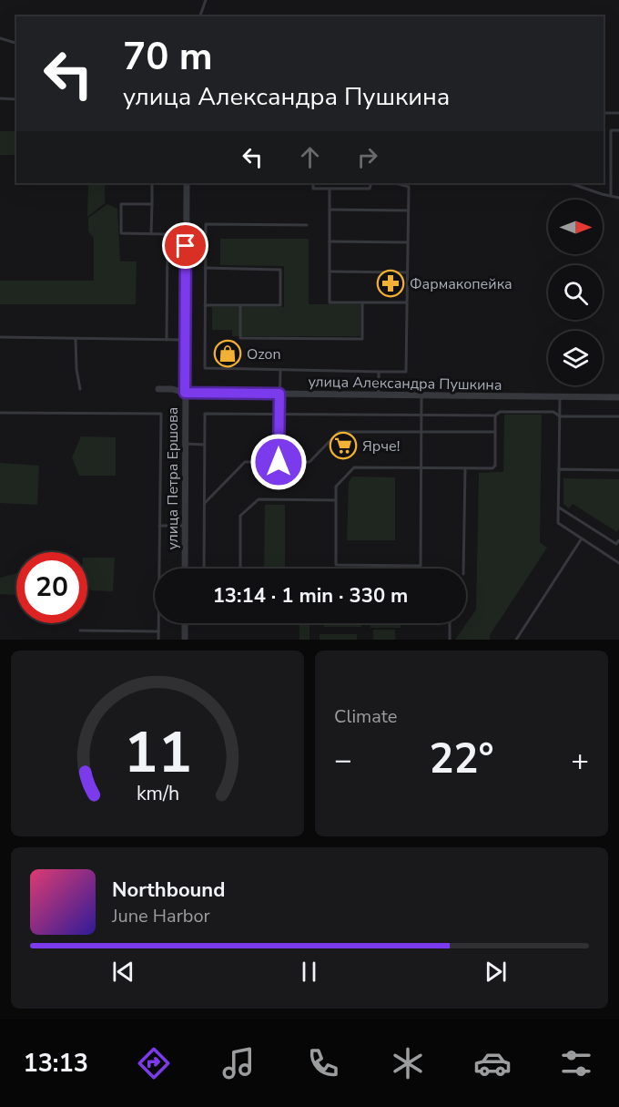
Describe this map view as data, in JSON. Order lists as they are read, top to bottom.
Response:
{
  "streets": {
    "street": ["улица Александра Пушкина", "улица Петра Ершова"]
  },
  "crossings": [
    ["улица Александра Пушкина", "улица Петра Ершова"]
  ],
  "places": {
    "pharmacy": ["Фармакопейка"],
    "shop": ["Ozon"],
    "supermarket": ["Ярче!"]
  },
  "north": "right",
  "page": {
    "turn": ["70 m", "улица Александра Пушкина"],
    "limit": "20",
    "trip": "13:14 · 1 min · 330 m",
    "tile": "Climate",
    "heat": ["−", "22°", "+"],
    "song": ["Northbound", "June Harbor"],
    "tabs": "13:13",
    "gauge": ["11", "km/h"]
  }
}
